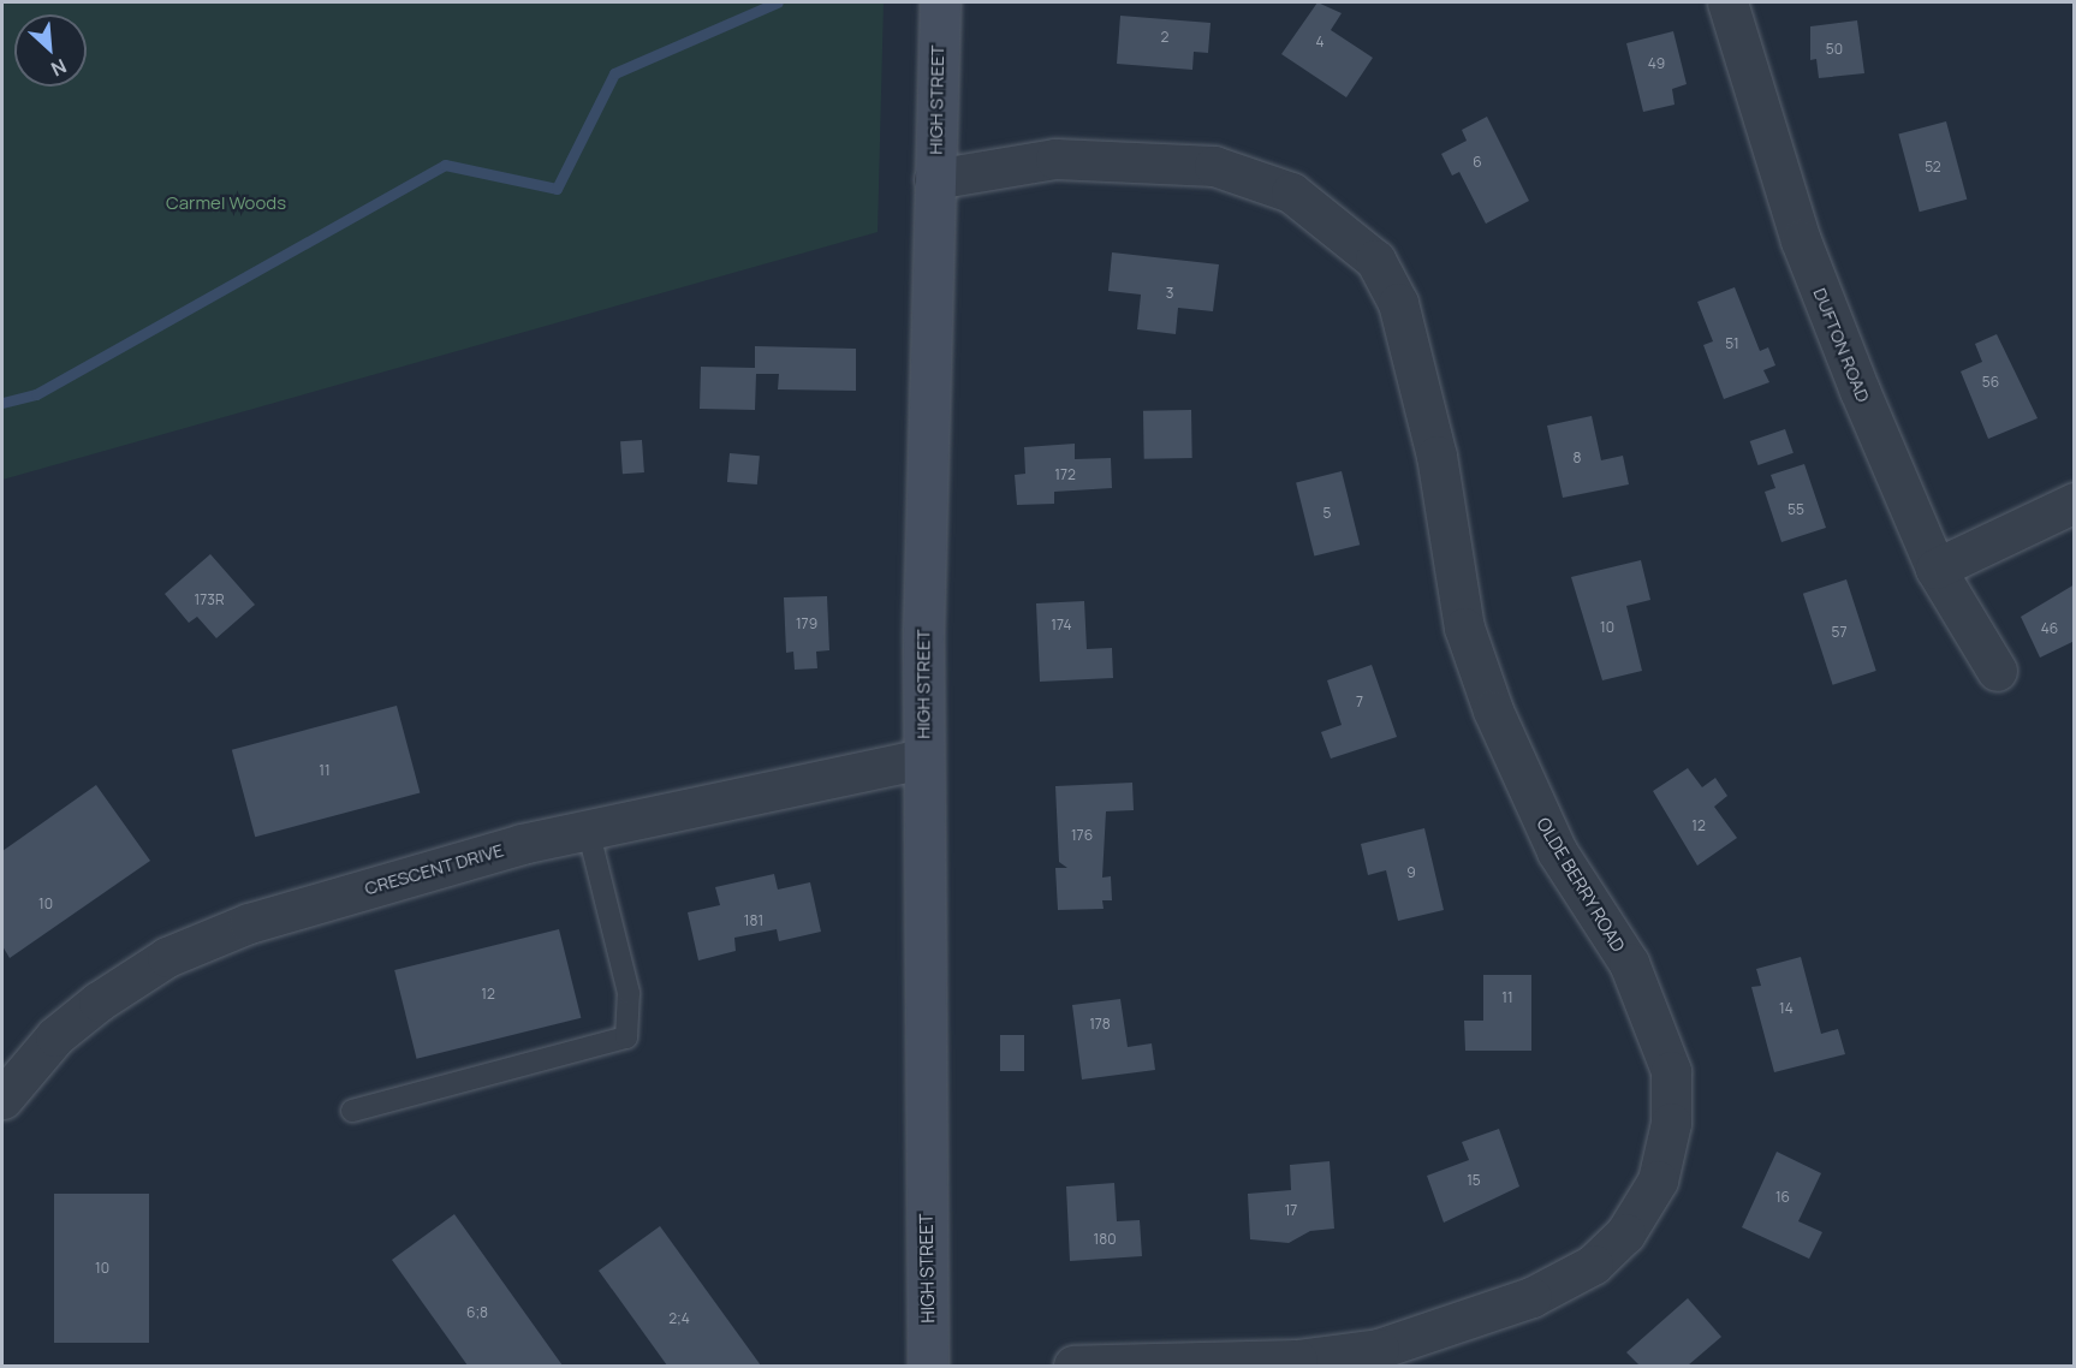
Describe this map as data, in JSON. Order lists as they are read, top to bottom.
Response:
{
  "streets": {
    "main road": ["HIGH STREET"],
    "street": ["DUFTON ROAD", "CRESCENT DRIVE", "OLDE BERRY ROAD"]
  },
  "crossings": [
    ["HIGH STREET", "CRESCENT DRIVE"],
    ["HIGH STREET", "OLDE BERRY ROAD"]
  ],
  "parks": ["Carmel Woods"],
  "house_numbers": [
    "2",
    "4",
    "50",
    "49",
    "6",
    "52",
    "3",
    "51",
    "56",
    "8",
    "172",
    "55",
    "5",
    "173R",
    "179",
    "174",
    "10",
    "46",
    "57",
    "7",
    "11",
    "12",
    "176",
    "9",
    "10",
    "181",
    "12",
    "11",
    "14",
    "178",
    "15",
    "16",
    "17",
    "180",
    "10",
    "6;8",
    "2;4"
  ],
  "north": "bottom right"
}
